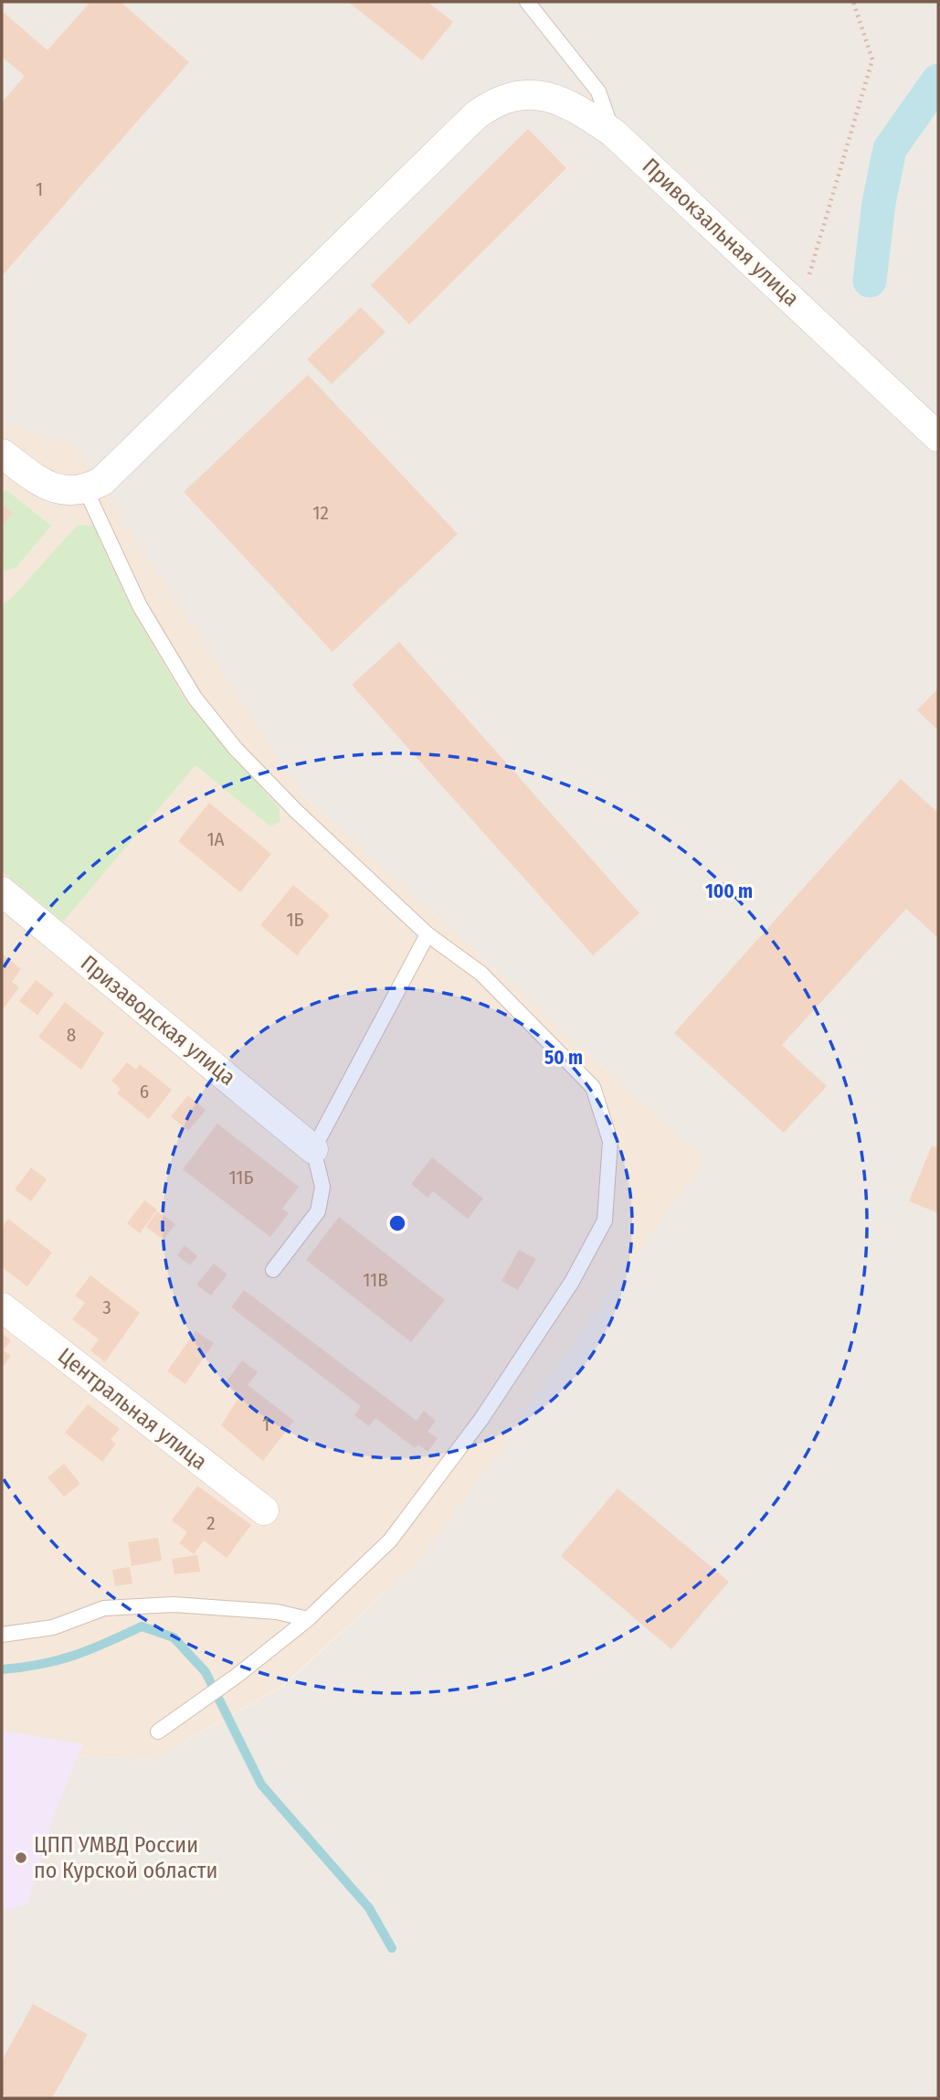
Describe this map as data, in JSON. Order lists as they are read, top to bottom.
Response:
{
  "streets": {
    "street": ["Привокзальная улица", "Призаводская улица", "Центральная улица"]
  },
  "places": ["ЦПП УМВД России по Курской области"],
  "house_numbers": [
    "1",
    "12",
    "1А",
    "1Б",
    "8",
    "6",
    "11Б",
    "11В",
    "3",
    "1",
    "2"
  ],
  "rings": ["100 m", "50 m"]
}
